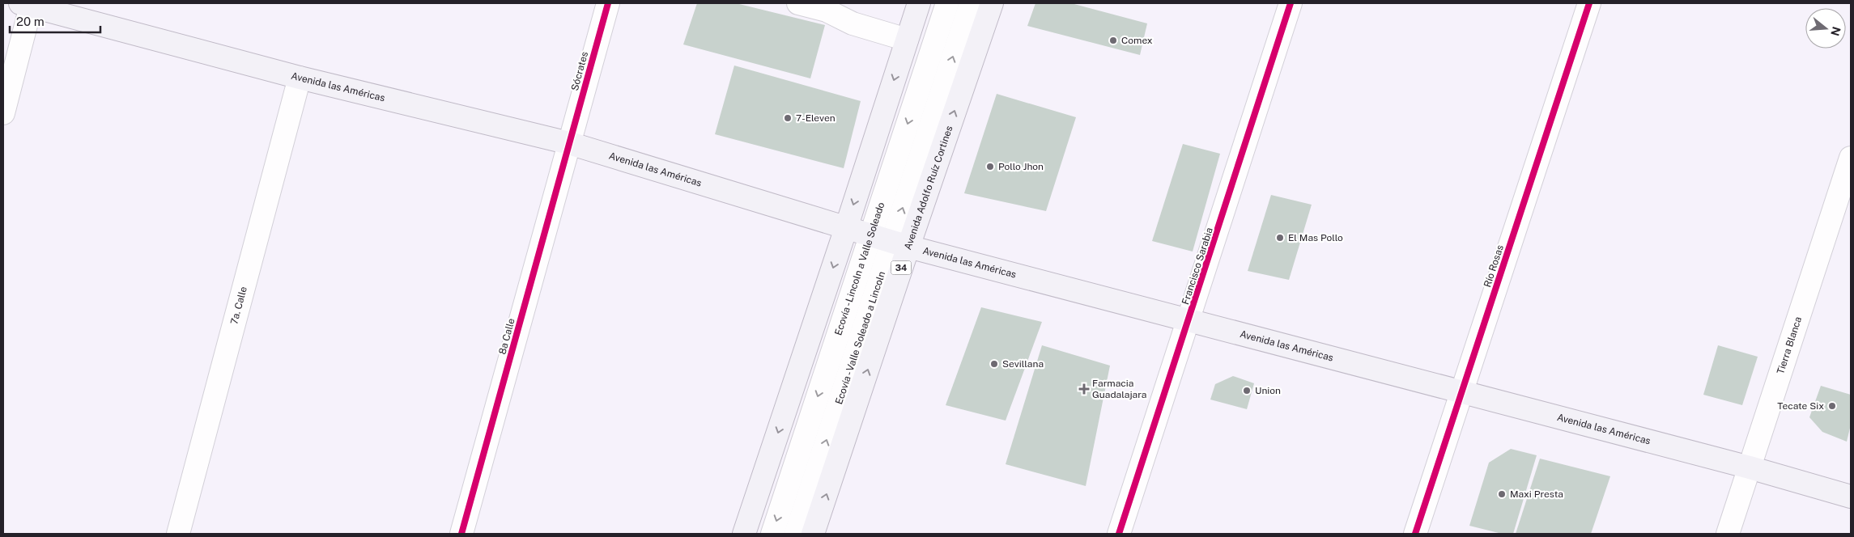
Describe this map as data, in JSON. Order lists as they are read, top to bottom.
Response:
{
  "streets": {
    "main road": ["Avenida las Américas", "Avenida Adolfo Ruíz Cortines", "34"],
    "street": [
      "Sócrates",
      "Francisco Sarabia",
      "Río Rosas",
      "Ecovía - Lincoln a Valle Soleado",
      "7a. Calle",
      "8a Calle",
      "Ecovía - Valle Soleado a Lincoln",
      "Tierra Blanca"
    ]
  },
  "crossings": [
    ["Sócrates", "Avenida las Américas"],
    ["Sócrates", "8a Calle"],
    ["Avenida las Américas", "Avenida Adolfo Ruíz Cortines"],
    ["Avenida las Américas", "Francisco Sarabia"],
    ["Avenida las Américas", "Río Rosas"],
    ["Avenida las Américas", "Ecovía - Lincoln a Valle Soleado"],
    ["Avenida las Américas", "7a. Calle"],
    ["Avenida las Américas", "8a Calle"],
    ["Avenida las Américas", "Ecovía - Valle Soleado a Lincoln"],
    ["Avenida las Américas", "Tierra Blanca"],
    ["Avenida Adolfo Ruíz Cortines", "Ecovía - Valle Soleado a Lincoln"]
  ],
  "one_way": ["Ecovía - Lincoln a Valle Soleado", "Ecovía - Valle Soleado a Lincoln"],
  "places": {
    "other": [
      "Comex",
      "7-Eleven",
      "Pollo Jhon",
      "El Mas Pollo",
      "Sevillana",
      "Union",
      "Tecate Six",
      "Maxi Presta"
    ],
    "health": ["Farmacia Guadalajara"]
  },
  "scale_bar": "20 m",
  "north": "right"
}
